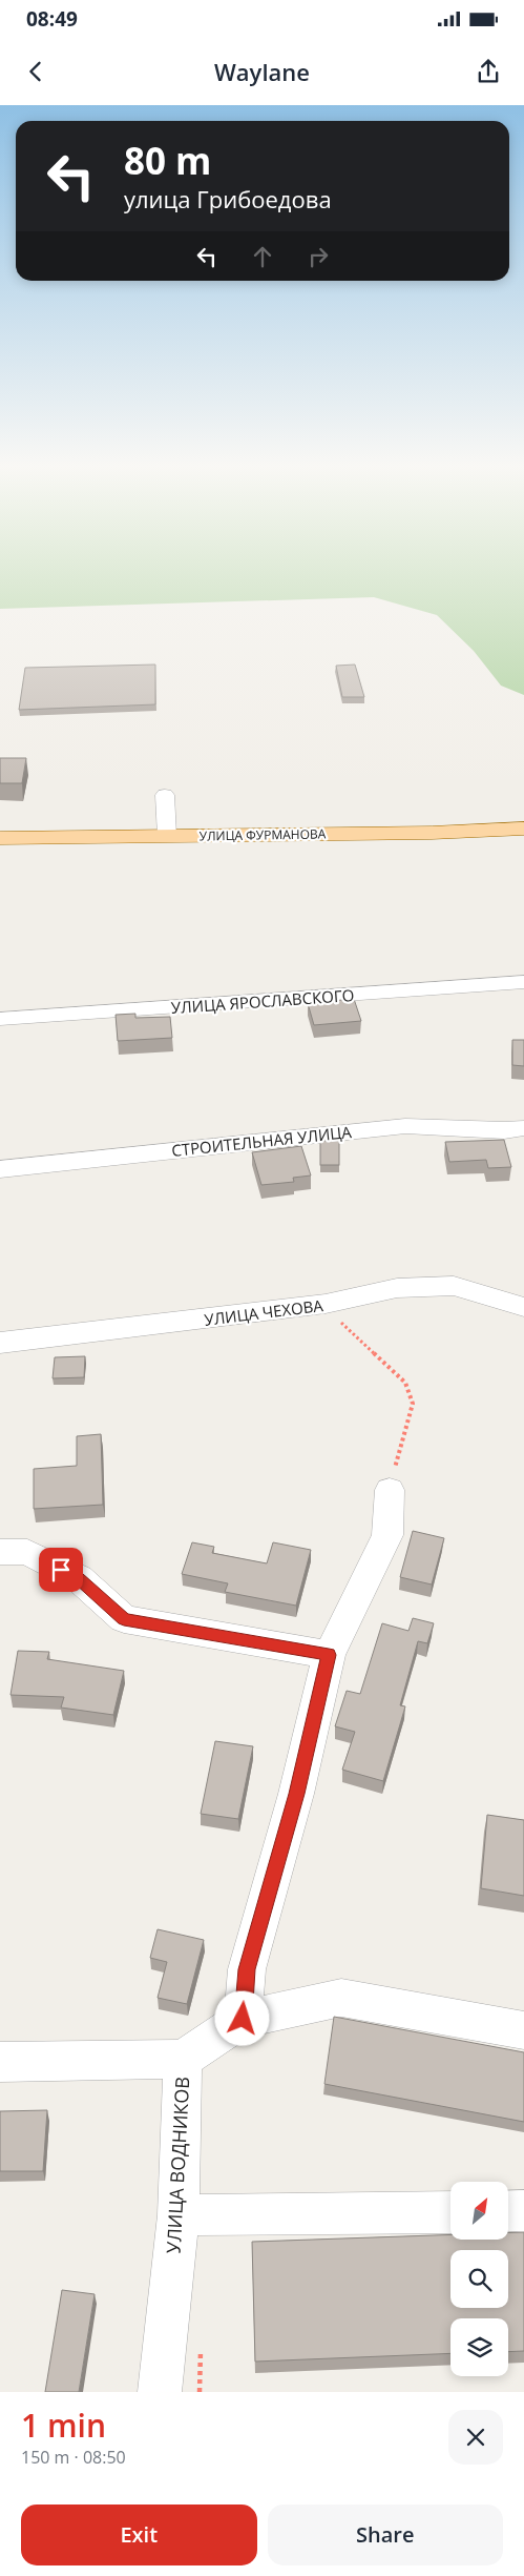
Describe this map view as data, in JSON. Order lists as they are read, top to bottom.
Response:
{
  "streets": {
    "main road": ["УЛИЦА ФУРМАНОВА"],
    "street": [
      "УЛИЦА ЯРОСЛАВСКОГО",
      "СТРОИТЕЛЬНАЯ УЛИЦА",
      "УЛИЦА ЧЕХОВА",
      "УЛИЦА ВОДНИКОВ"
    ]
  },
  "north": "top right",
  "page": {
    "status": "08:49",
    "header": "Waylane",
    "turn": ["80 m", "улица Грибоедова"],
    "heading": ["1 min", "150 m · 08:50"],
    "buttons": ["Exit", "Share"]
  }
}
